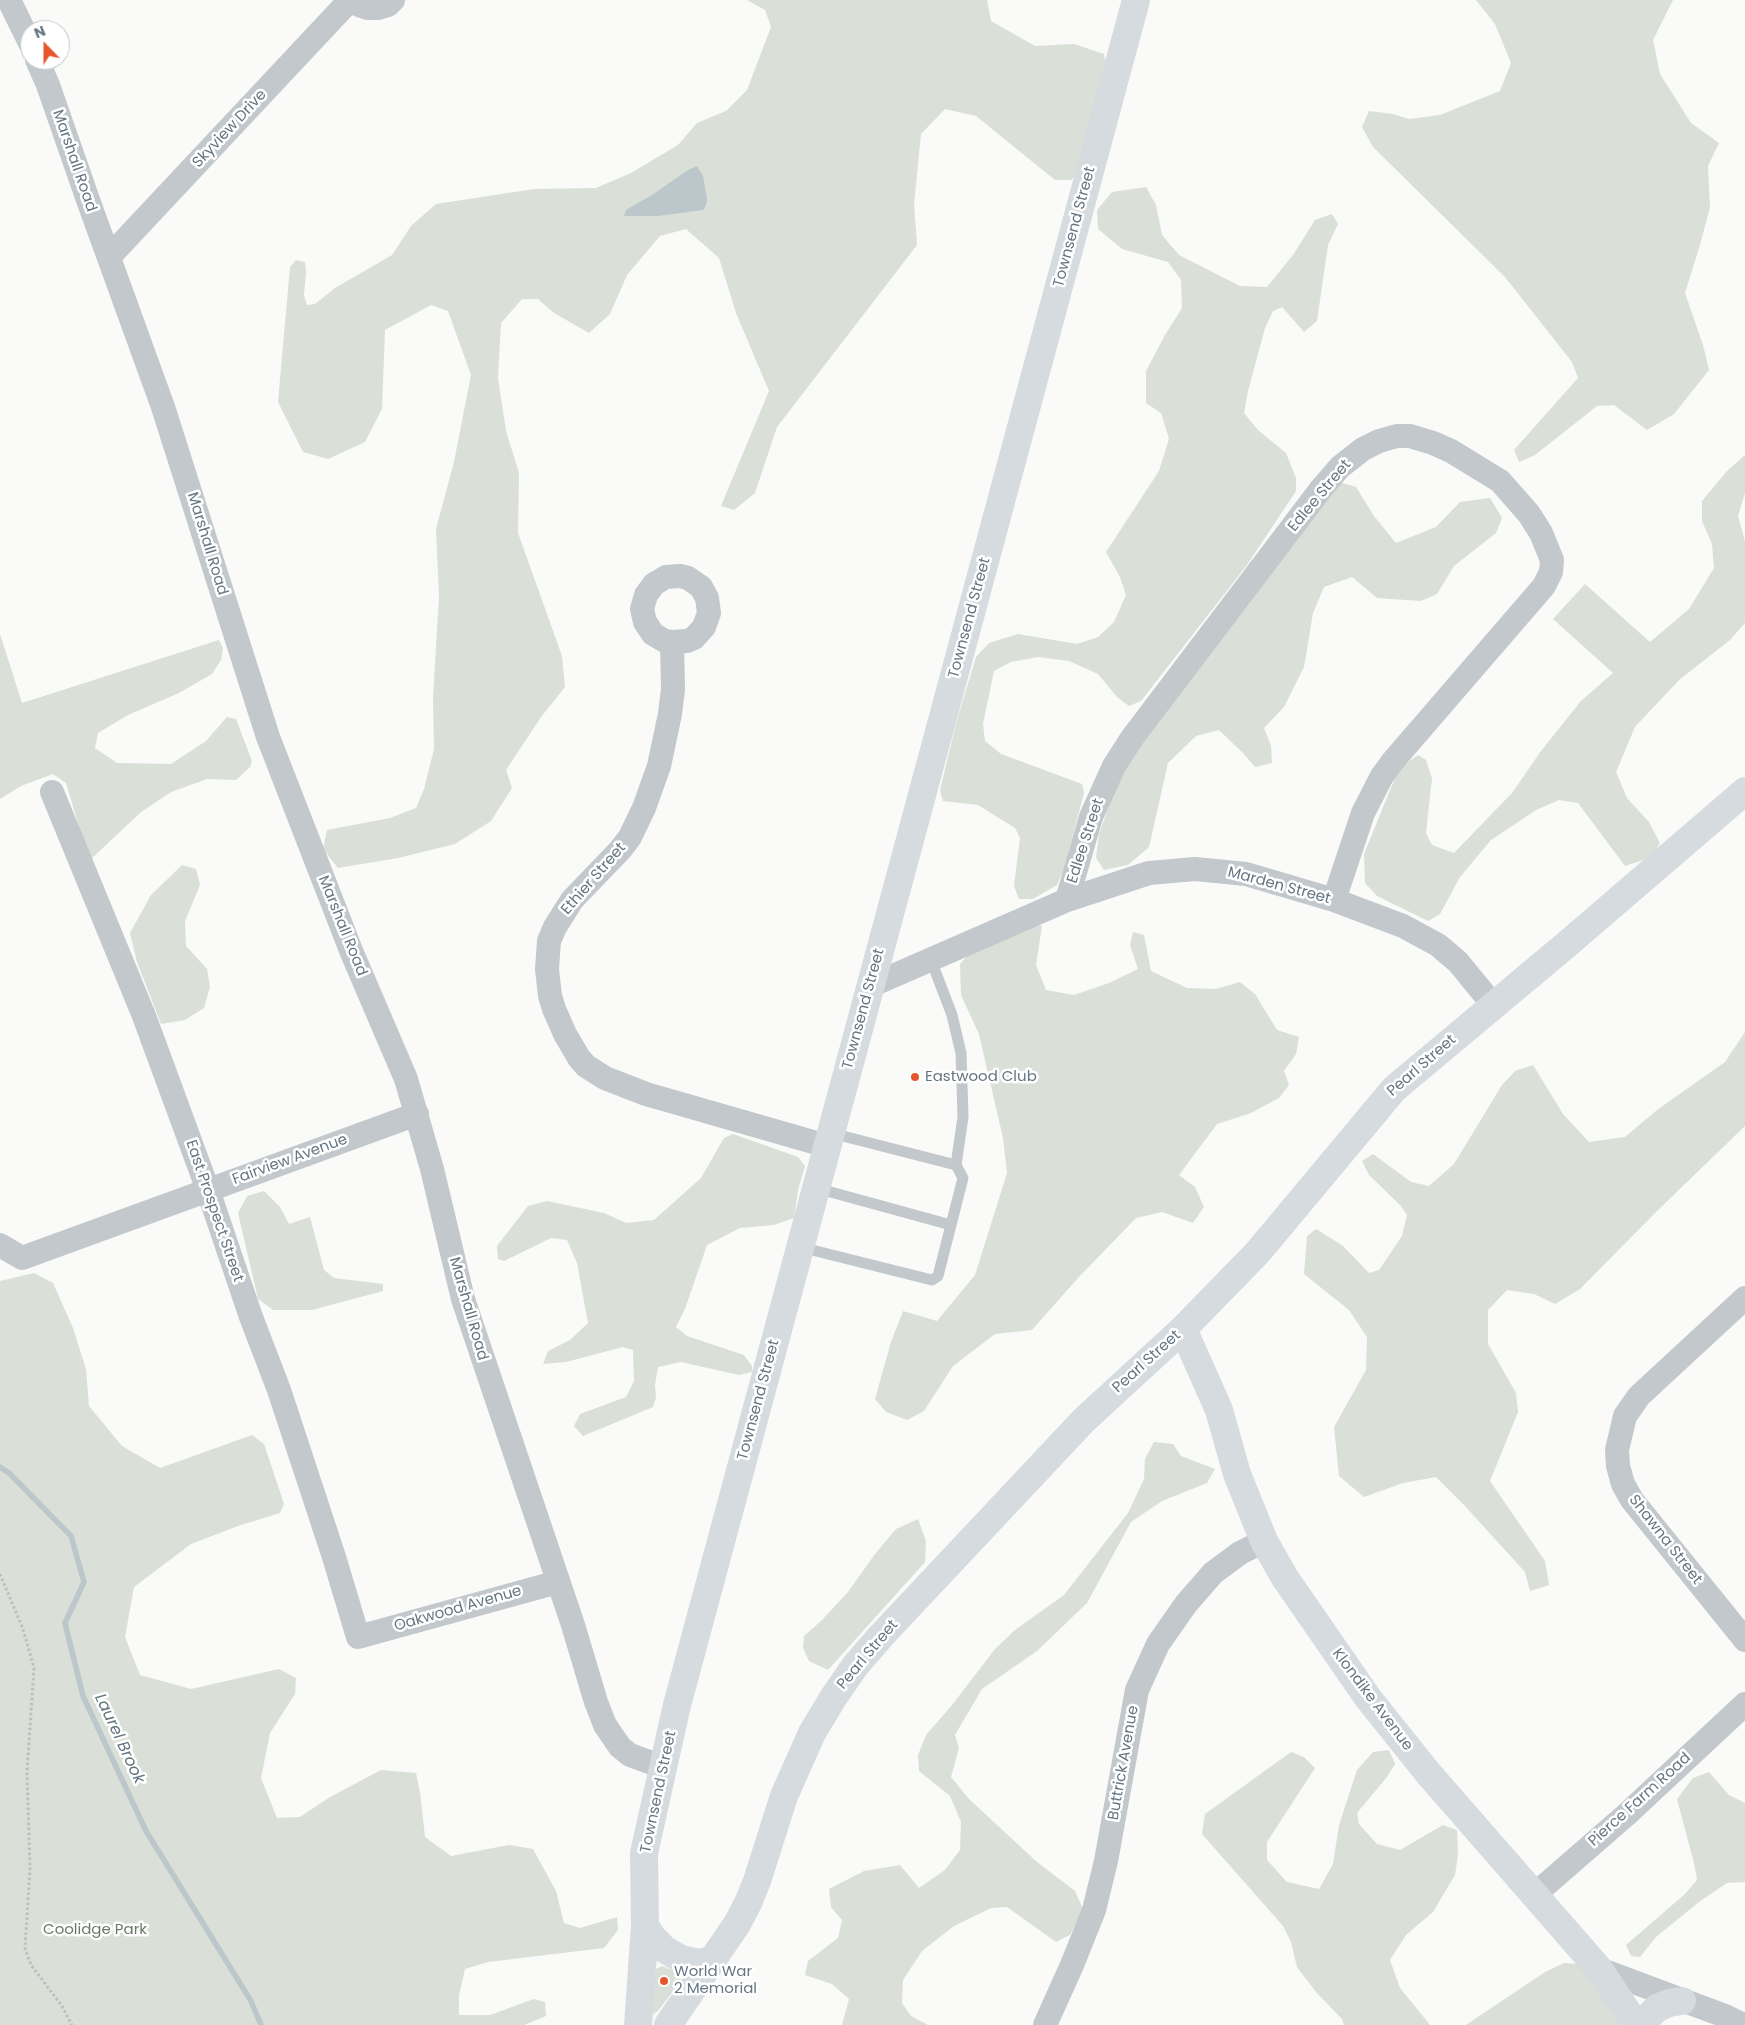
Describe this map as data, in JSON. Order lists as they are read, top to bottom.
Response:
{
  "streets": {
    "street": [
      "Skyview Drive",
      "Marshall Road",
      "Townsend Street",
      "Edlee Street",
      "Ethier Street",
      "Marden Street",
      "Pearl Street",
      "Fairview Avenue",
      "East Prospect Street",
      "Shawna Street",
      "Oakwood Avenue",
      "Klondike Avenue",
      "Buttrick Avenue",
      "Pierce Farm Road"
    ]
  },
  "crossings": [
    ["Skyview Drive", "Marshall Road"],
    ["Marshall Road", "Townsend Street"],
    ["Marshall Road", "Fairview Avenue"],
    ["Marshall Road", "Oakwood Avenue"],
    ["Townsend Street", "Ethier Street"],
    ["Townsend Street", "Marden Street"],
    ["Edlee Street", "Marden Street"],
    ["Marden Street", "Pearl Street"],
    ["Pearl Street", "Klondike Avenue"],
    ["Fairview Avenue", "East Prospect Street"],
    ["East Prospect Street", "Oakwood Avenue"],
    ["Klondike Avenue", "Buttrick Avenue"],
    ["Klondike Avenue", "Pierce Farm Road"]
  ],
  "water": ["Laurel Brook"],
  "parks": ["Coolidge Park"],
  "places": ["Eastwood Club", "World War 2 Memorial"],
  "north": "top"
}
